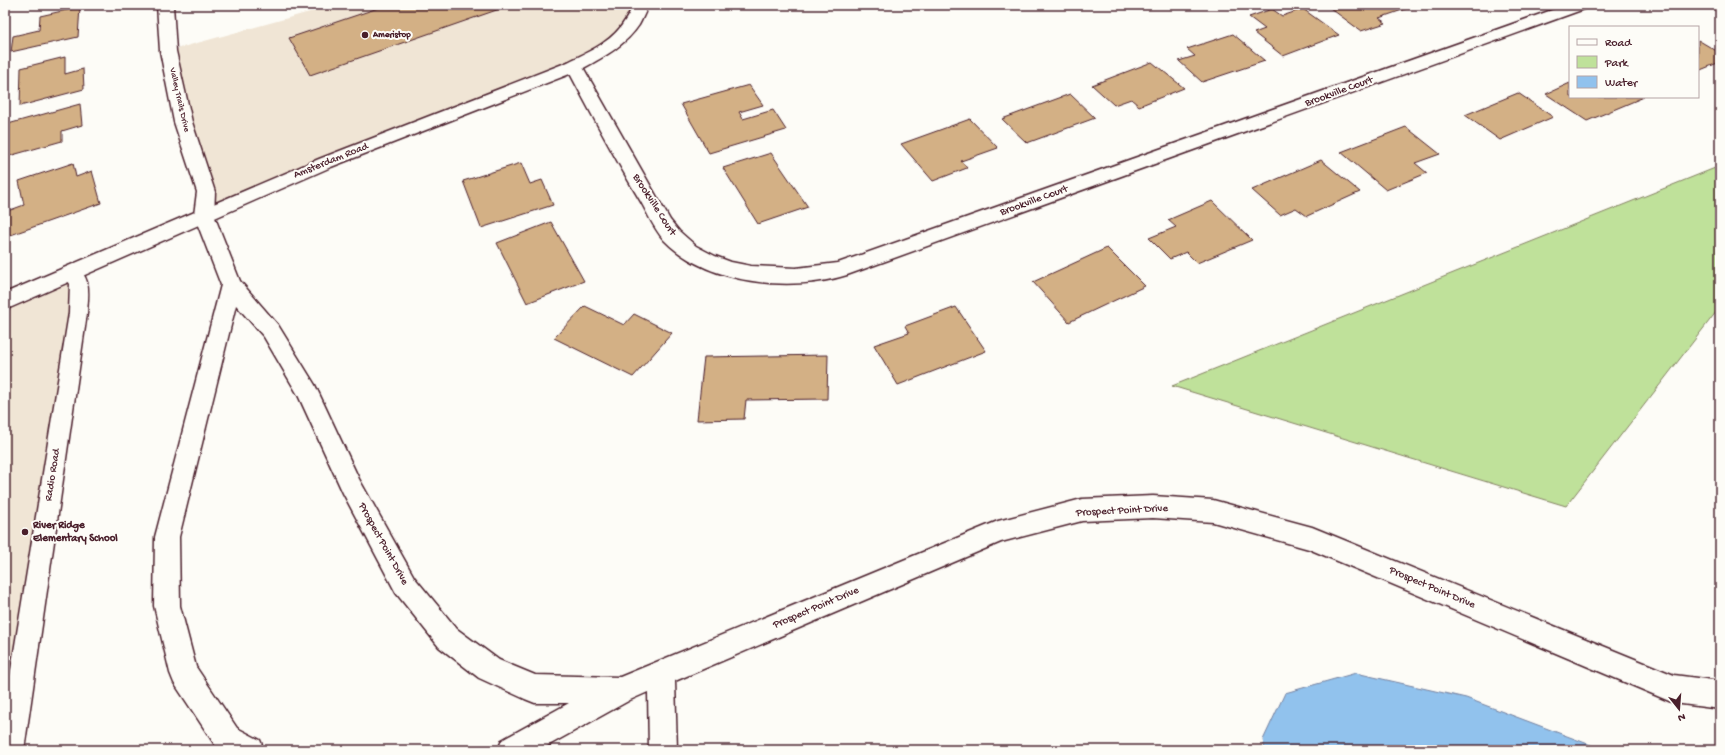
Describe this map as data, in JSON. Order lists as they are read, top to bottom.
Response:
{
  "streets": {
    "street": [
      "Brookville Court",
      "Valley Trails Drive",
      "Amsterdam Road",
      "Prospect Point Drive"
    ],
    "lane": ["Radio Road"]
  },
  "crossings": [
    ["Brookville Court", "Amsterdam Road"],
    ["Valley Trails Drive", "Amsterdam Road"],
    ["Valley Trails Drive", "Prospect Point Drive"],
    ["Amsterdam Road", "Radio Road"],
    ["Amsterdam Road", "Prospect Point Drive"]
  ],
  "places": ["Ameristop", "River Ridge Elementary School"],
  "legend": ["Road", "Park", "Water"],
  "north": "bottom"
}
